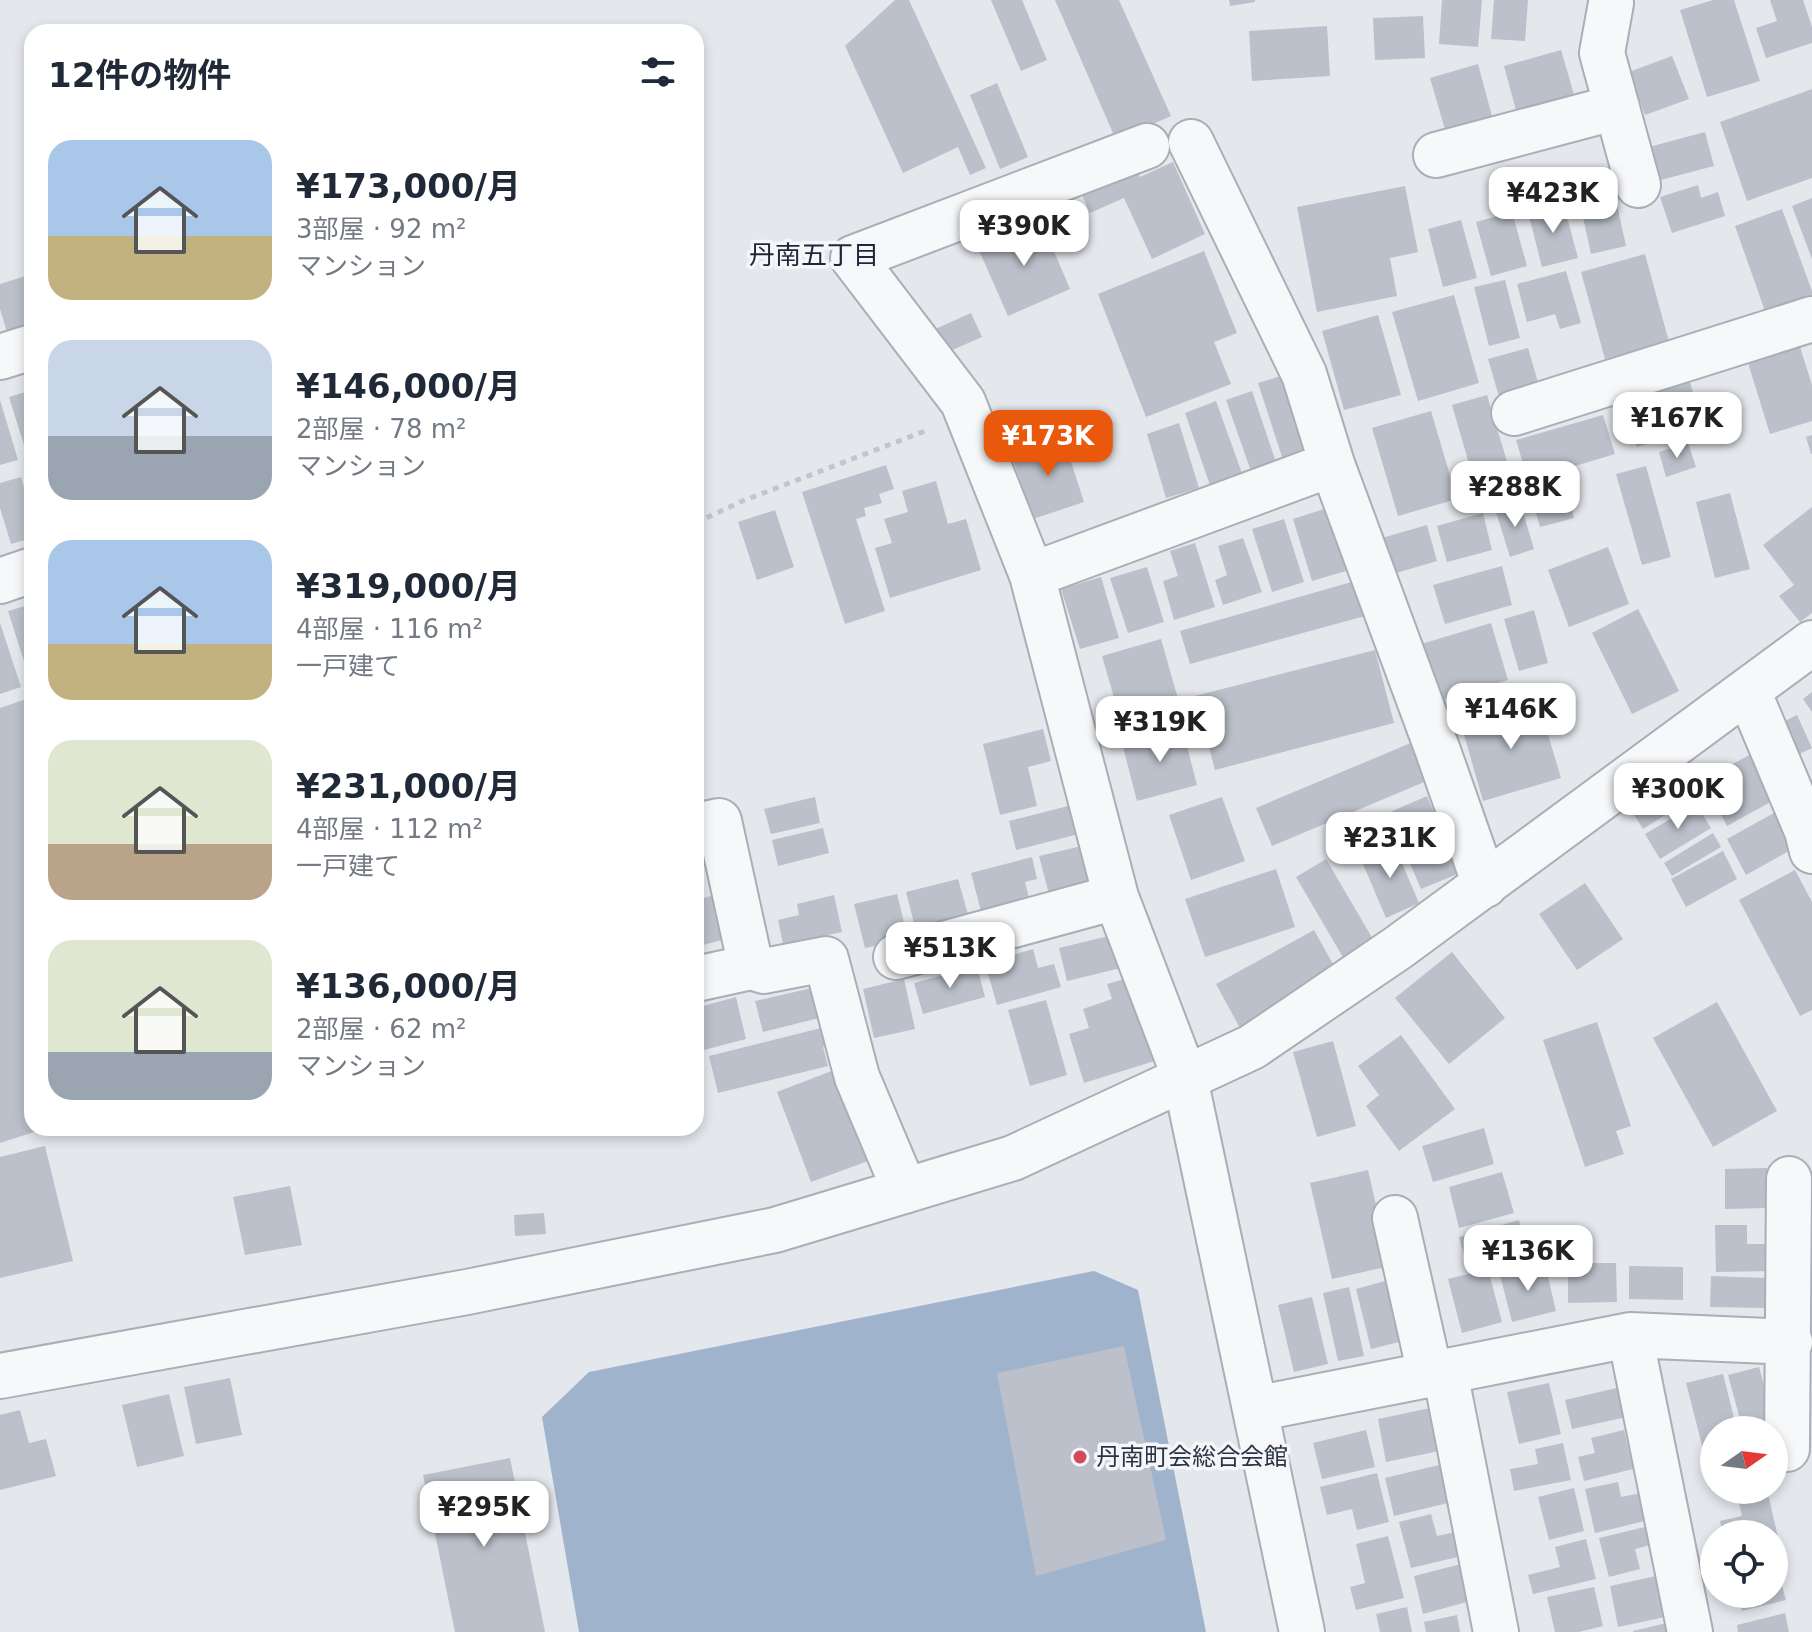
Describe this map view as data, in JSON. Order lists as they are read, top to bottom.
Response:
{
  "districts": ["丹南五丁目"],
  "places": ["丹南町会総合会館"],
  "north": "right",
  "page": {
    "heading": "12件の物件",
    "list": [
      {
        "name": "¥173,000/月",
        "note": "3部屋 · 92 m² · マンション"
      },
      {
        "name": "¥146,000/月",
        "note": "2部屋 · 78 m² · マンション"
      },
      {
        "name": "¥319,000/月",
        "note": "4部屋 · 116 m² · 一戸建て"
      },
      {
        "name": "¥231,000/月",
        "note": "4部屋 · 112 m² · 一戸建て"
      },
      {
        "name": "¥136,000/月",
        "note": "2部屋 · 62 m² · マンション"
      }
    ],
    "price": [
      "¥423K",
      "¥390K",
      "¥167K",
      "¥173K",
      "¥288K",
      "¥146K",
      "¥319K",
      "¥300K",
      "¥231K",
      "¥513K",
      "¥136K",
      "¥295K"
    ]
  }
}
